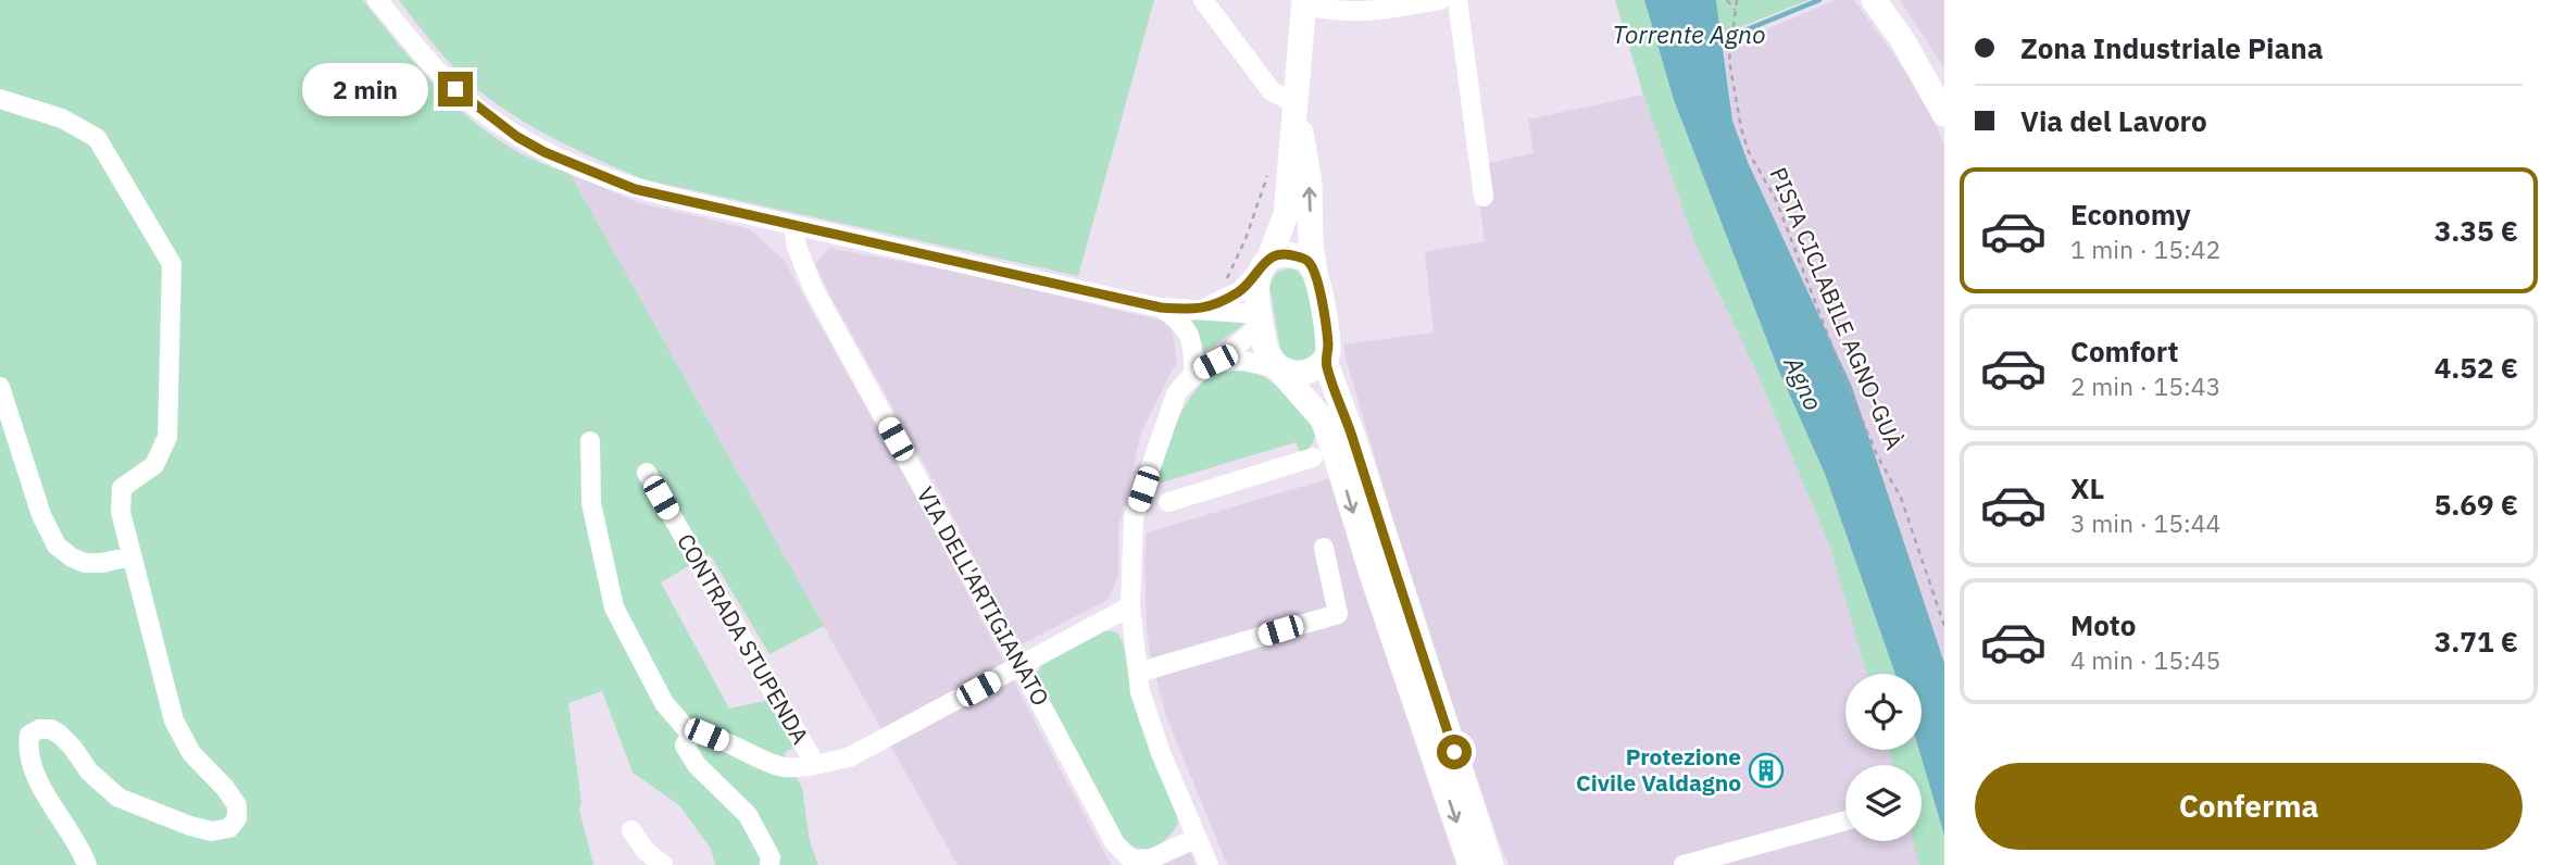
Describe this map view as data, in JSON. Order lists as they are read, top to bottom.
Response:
{
  "streets": {
    "street": ["VIA DELL'ARTIGIANATO", "CONTRADA STUPENDA"],
    "path": ["PISTA CICLABILE AGNO-GUÀ"]
  },
  "crossings": [
    ["VIA DELL'ARTIGIANATO", "CONTRADA STUPENDA"]
  ],
  "water": ["Torrente Agno", "Agno"],
  "places": {
    "building": ["Protezione Civile Valdagno"]
  },
  "page": {
    "banner": ["Zona Industriale Piana", "Via del Lavoro"],
    "bubble": "2 min",
    "list": [
      {
        "name": "Economy",
        "note": "1 min · 15:42",
        "value": "3.35 €"
      },
      {
        "name": "Comfort",
        "note": "2 min · 15:43",
        "value": "4.52 €"
      },
      {
        "name": "XL",
        "note": "3 min · 15:44",
        "value": "5.69 €"
      },
      {
        "name": "Moto",
        "note": "4 min · 15:45",
        "value": "3.71 €"
      }
    ],
    "buttons": "Conferma"
  }
}
